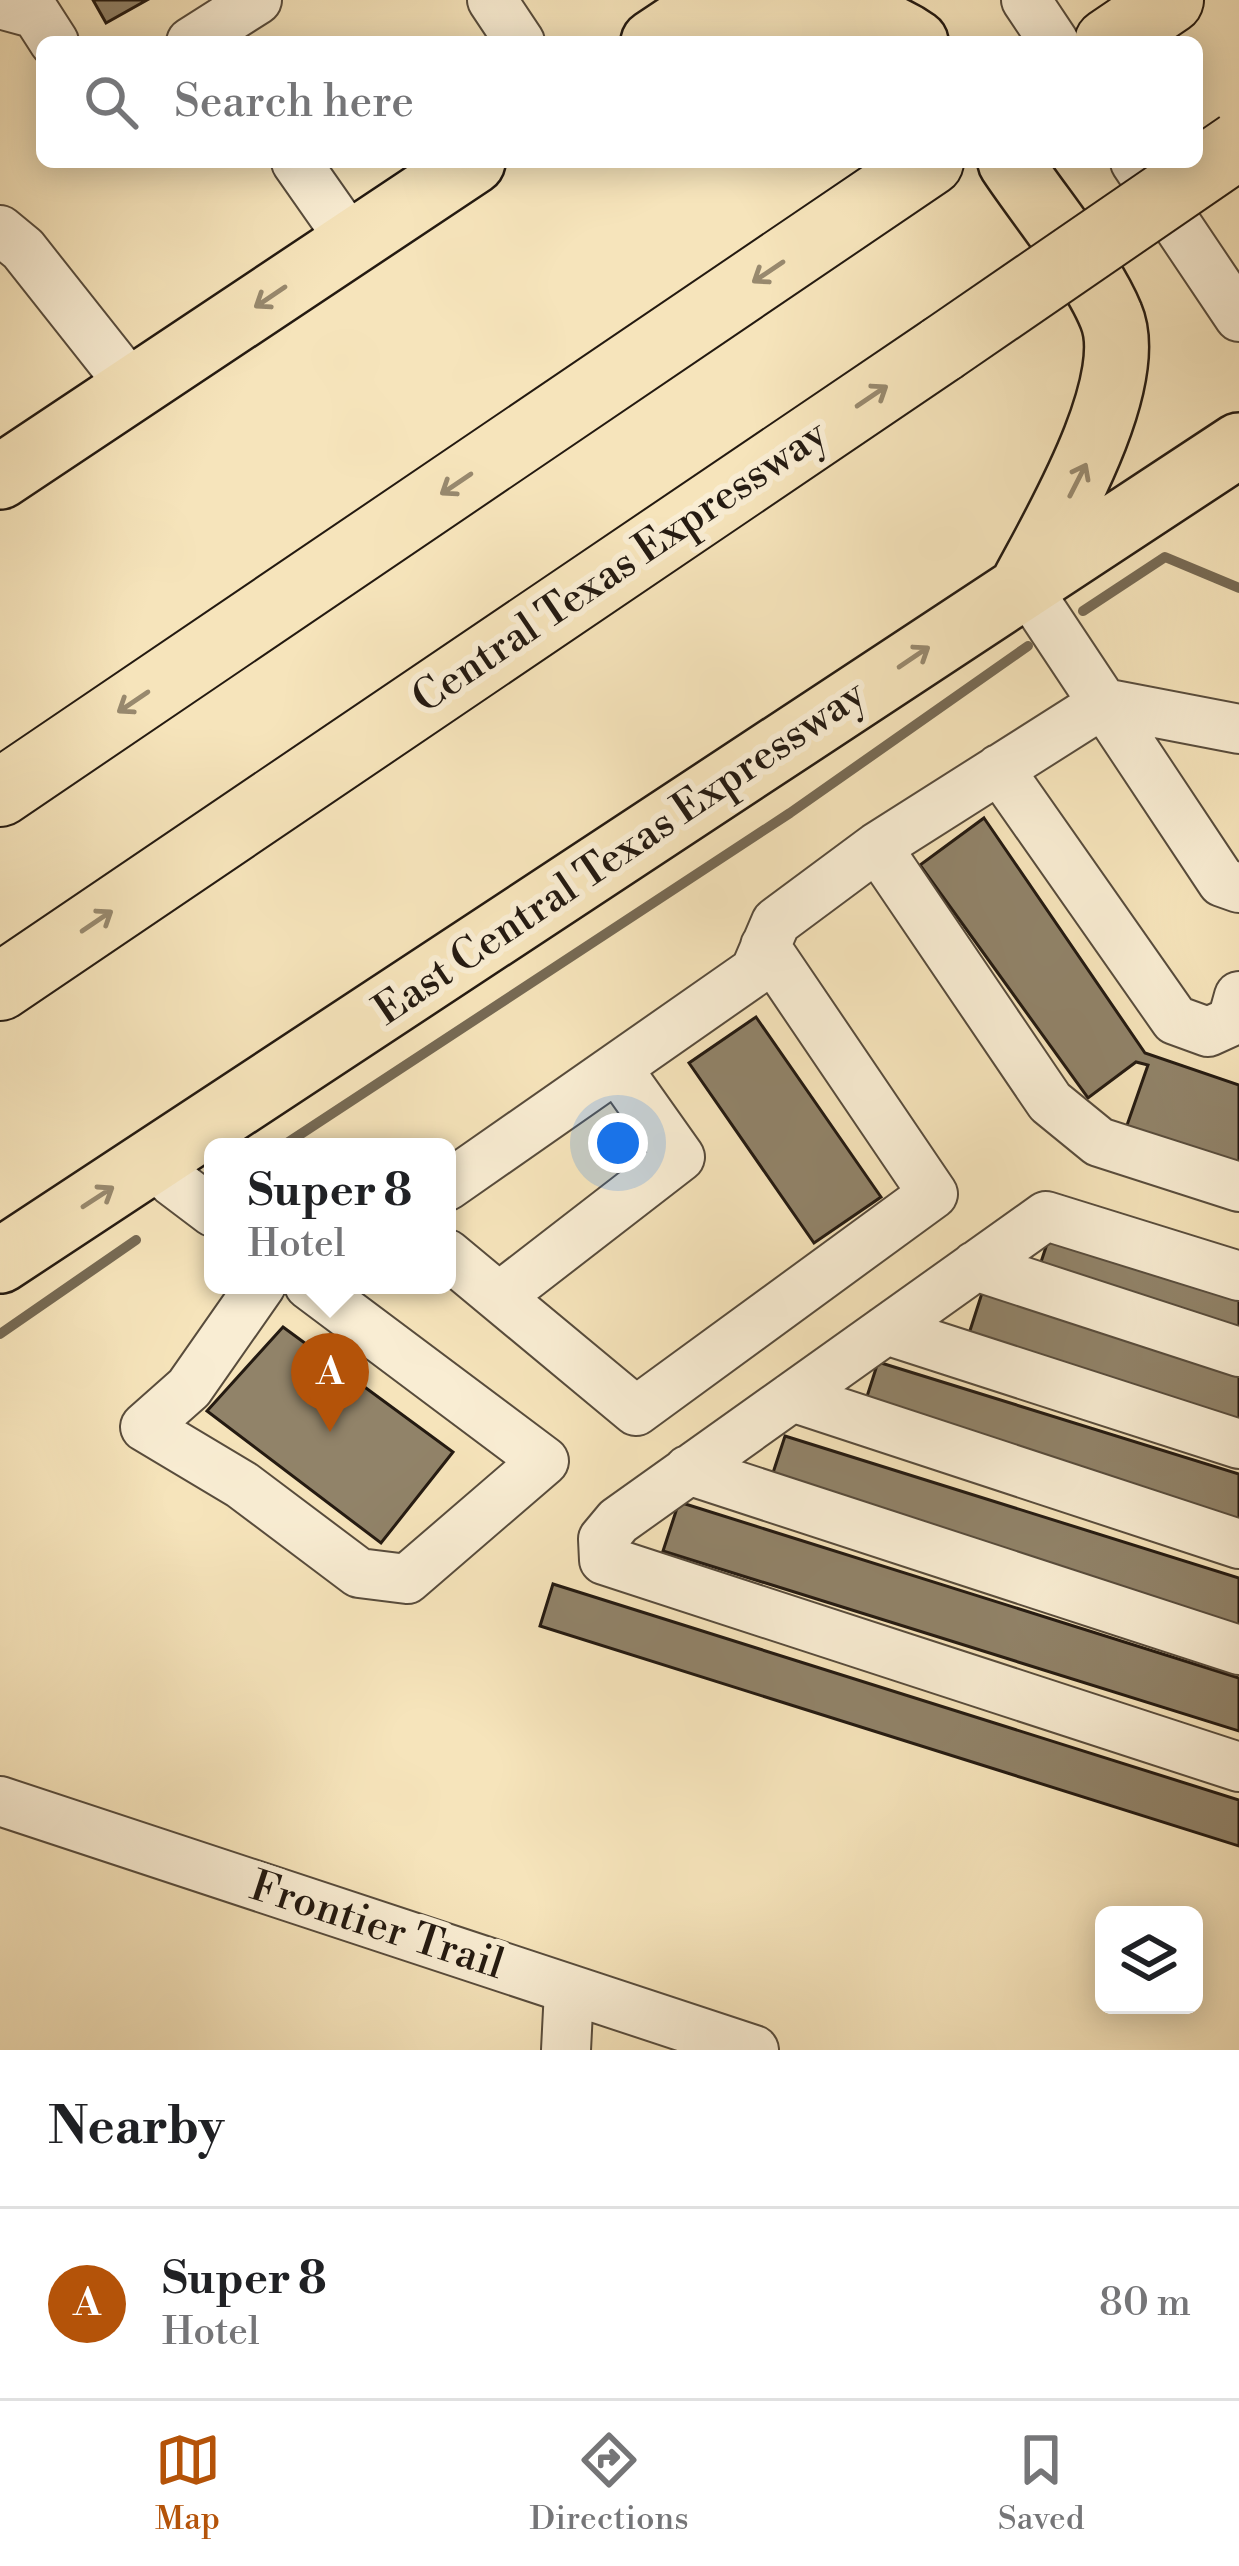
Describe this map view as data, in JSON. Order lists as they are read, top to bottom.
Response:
{
  "streets": {
    "highway": ["Central Texas Expressway"],
    "main road": ["East Central Texas Expressway"],
    "street": ["Frontier Trail"]
  },
  "one_way": ["East Central Texas Expressway"],
  "page": {
    "search": "Search here",
    "popup": ["Super 8", "Hotel"],
    "pins": "A",
    "heading": "Nearby",
    "list": [
      {
        "mark": "A",
        "name": "Super 8",
        "note": "Hotel",
        "value": "80 m"
      }
    ],
    "nav": ["Map", "Directions", "Saved"]
  }
}
